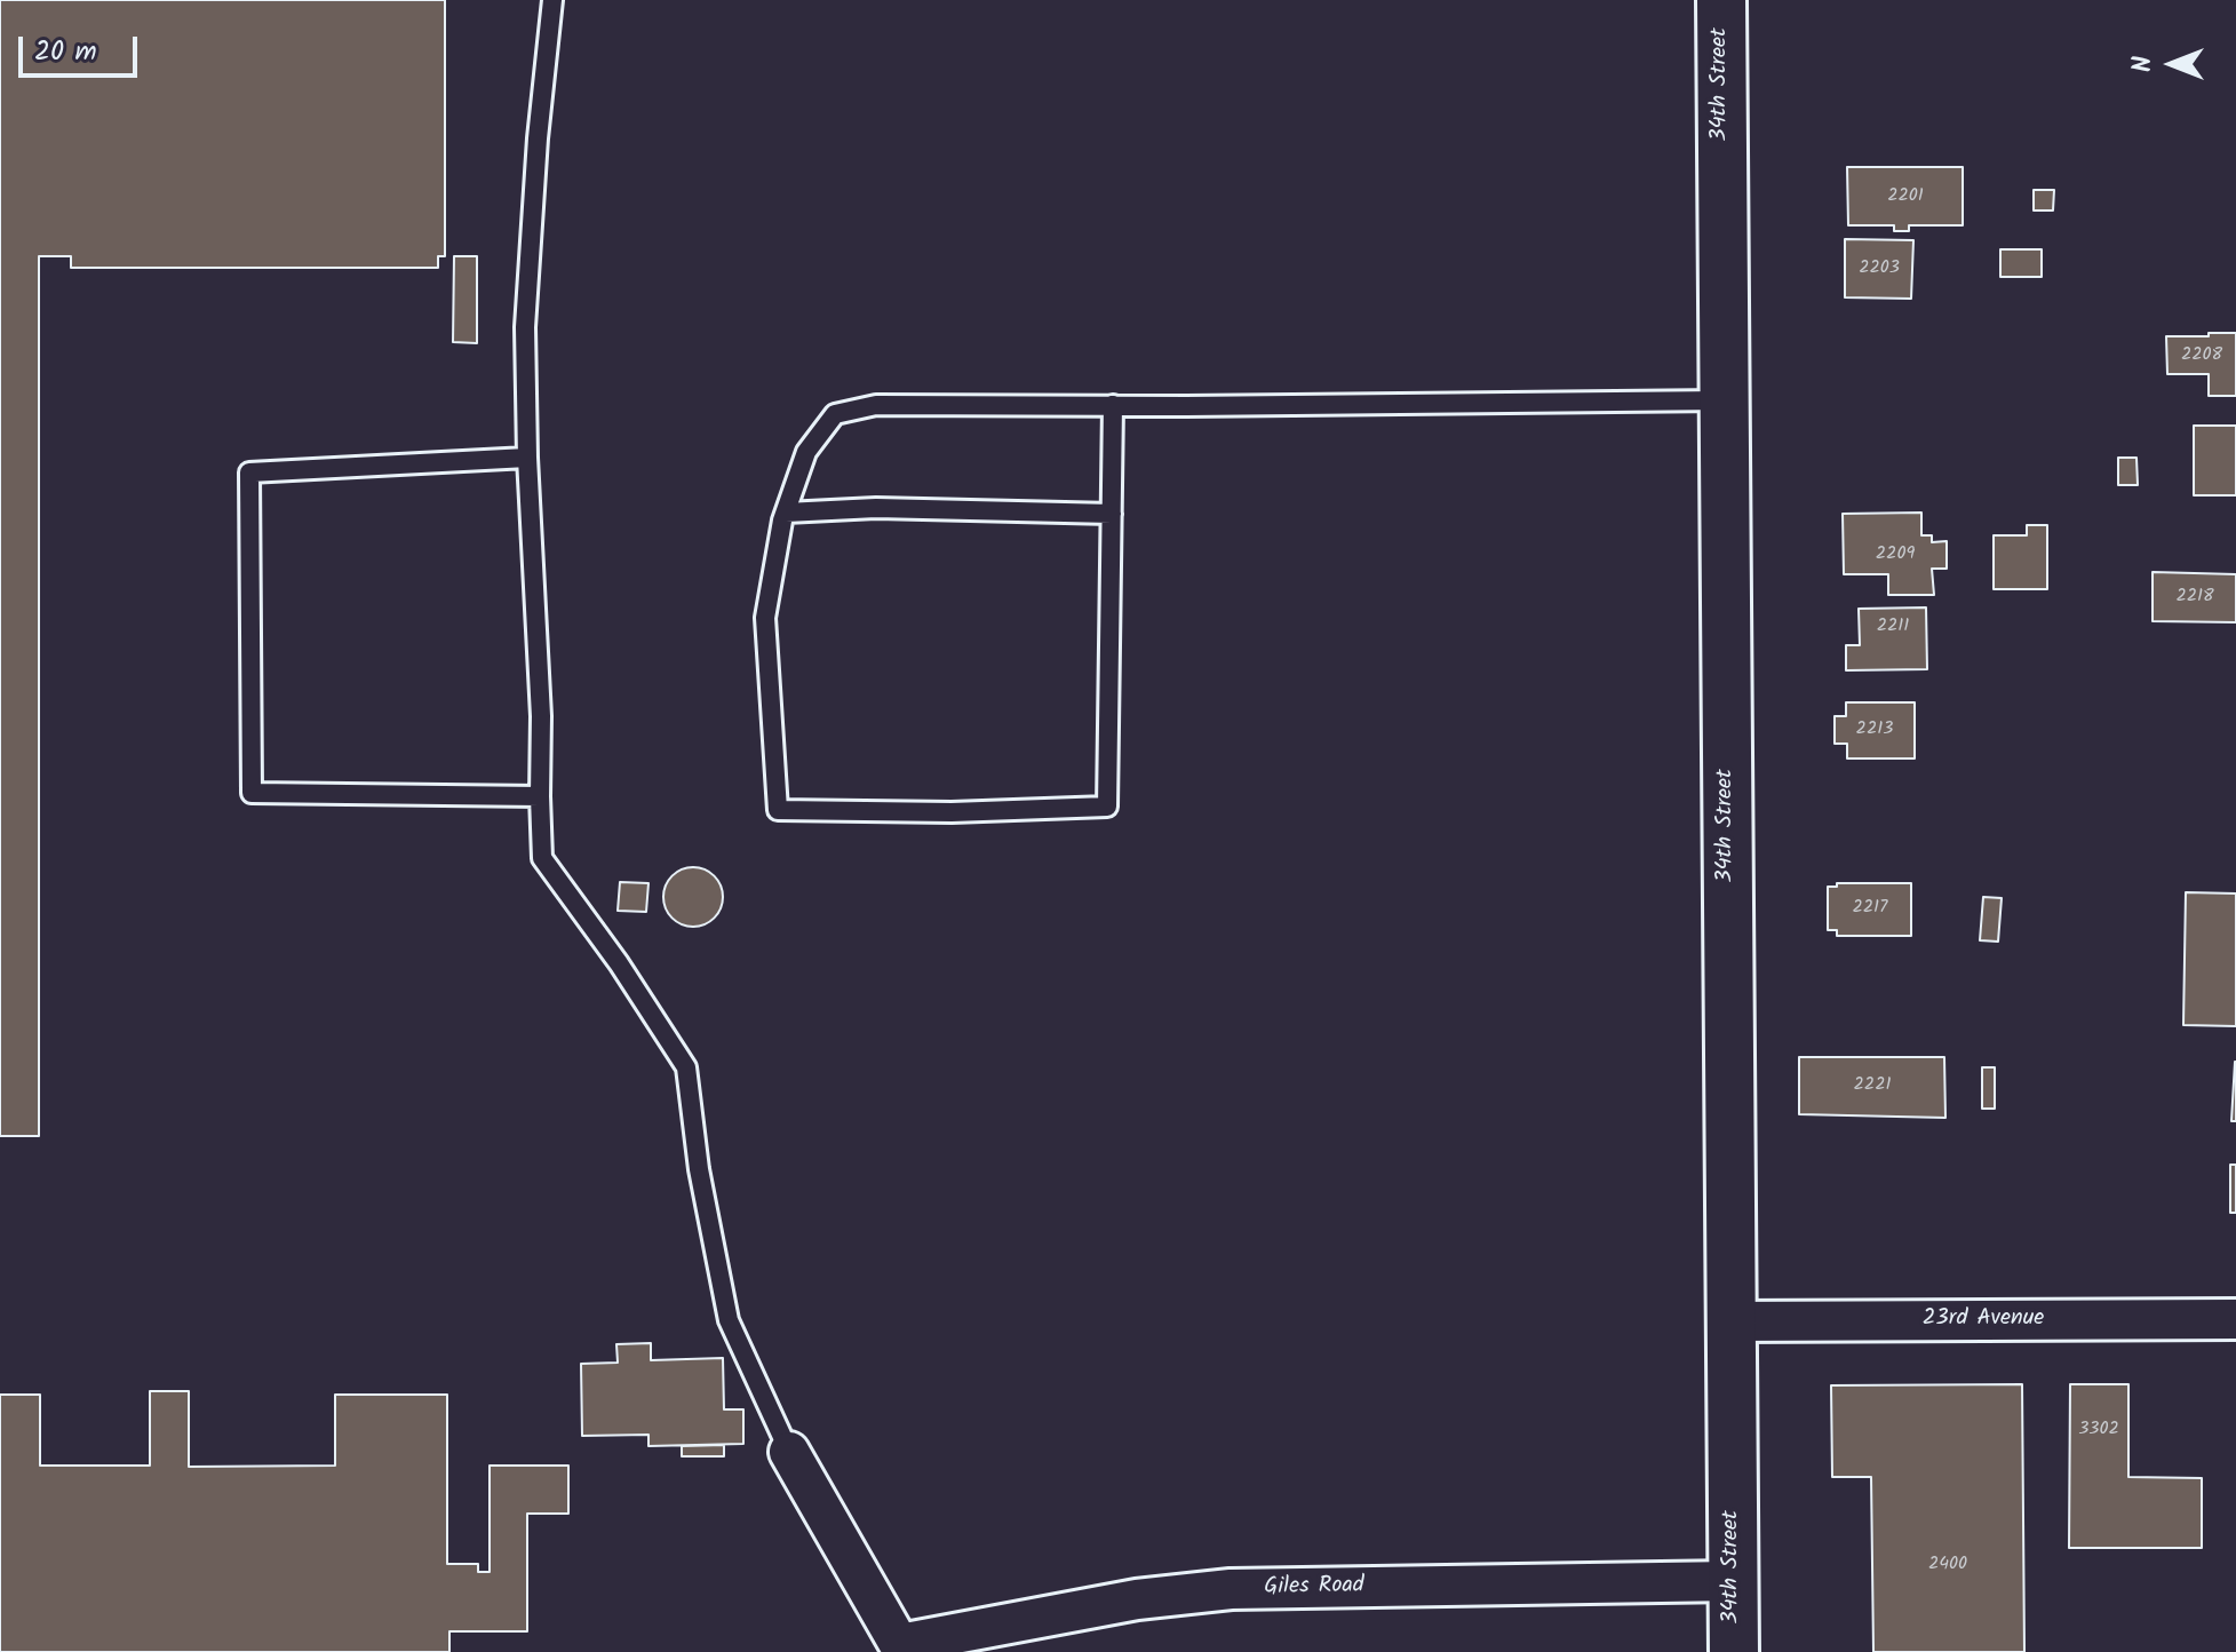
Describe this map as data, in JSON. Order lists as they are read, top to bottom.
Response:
{
  "streets": {
    "street": ["34th Street", "23rd Avenue", "Giles Road"]
  },
  "crossings": [
    ["34th Street", "23rd Avenue"],
    ["34th Street", "Giles Road"]
  ],
  "house_numbers": [
    "2201",
    "2203",
    "2208",
    "2209",
    "2218",
    "2211",
    "2213",
    "2217",
    "2221",
    "3302",
    "2400"
  ],
  "scale_bar": "20 m",
  "north": "left"
}
